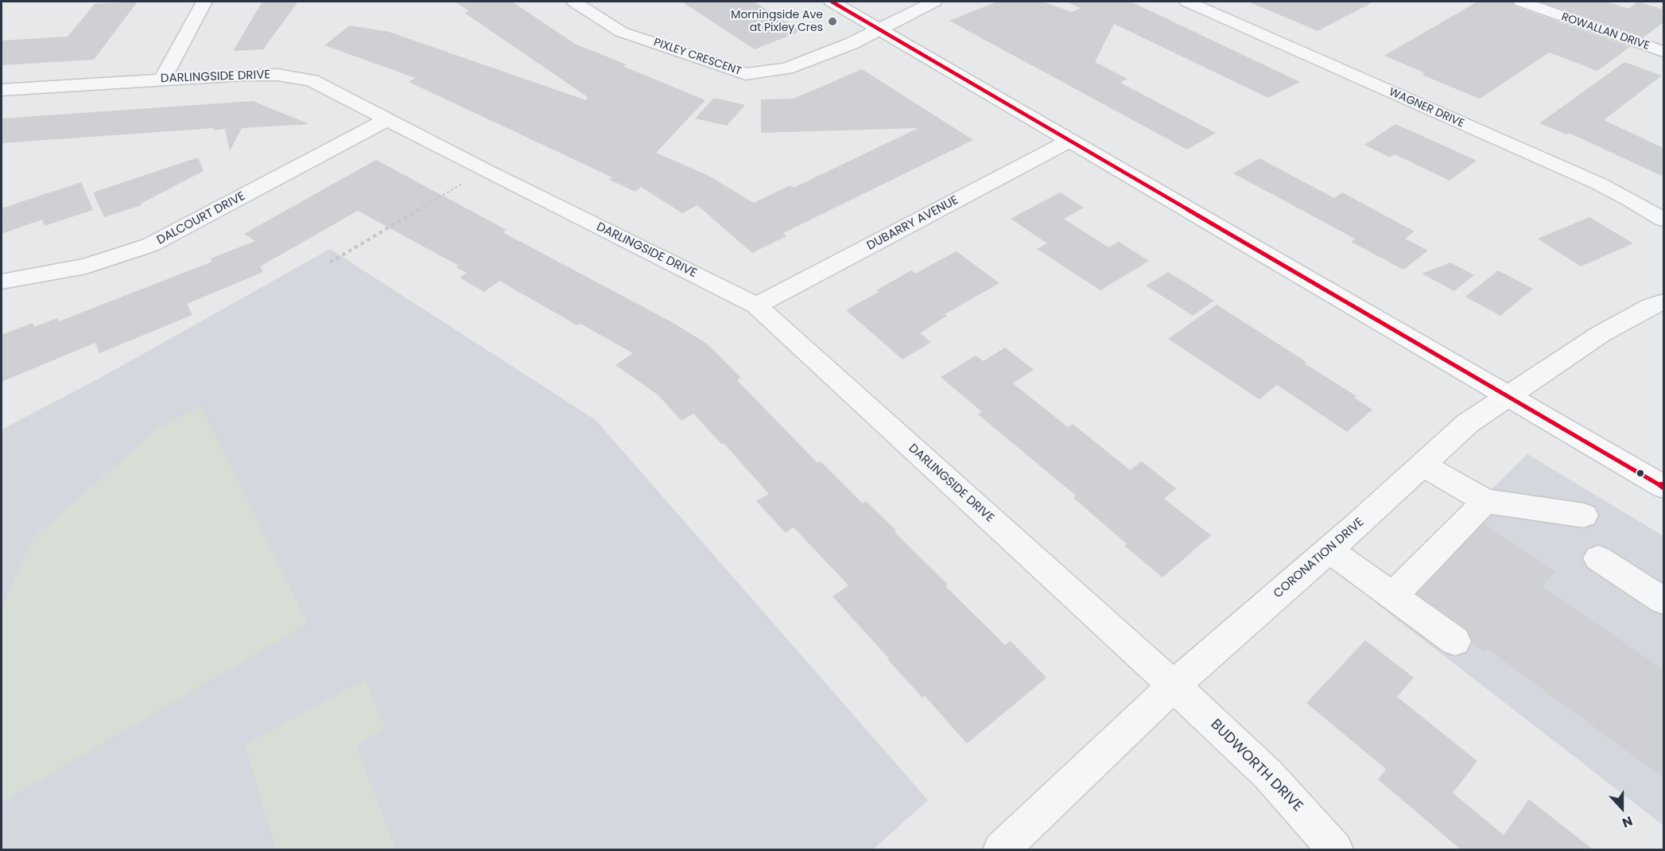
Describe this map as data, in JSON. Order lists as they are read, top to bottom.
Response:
{
  "streets": {
    "street": [
      "ROWALLAN DRIVE",
      "PIXLEY CRESCENT",
      "DARLINGSIDE DRIVE",
      "WAGNER DRIVE",
      "DALCOURT DRIVE",
      "DUBARRY AVENUE",
      "CORONATION DRIVE",
      "BUDWORTH DRIVE"
    ]
  },
  "crossings": [
    ["DARLINGSIDE DRIVE", "DALCOURT DRIVE"],
    ["DARLINGSIDE DRIVE", "DUBARRY AVENUE"],
    ["DARLINGSIDE DRIVE", "CORONATION DRIVE"],
    ["DARLINGSIDE DRIVE", "BUDWORTH DRIVE"],
    ["CORONATION DRIVE", "BUDWORTH DRIVE"]
  ],
  "places": ["Morningside Ave at Pixley Cres"],
  "north": "bottom"
}
